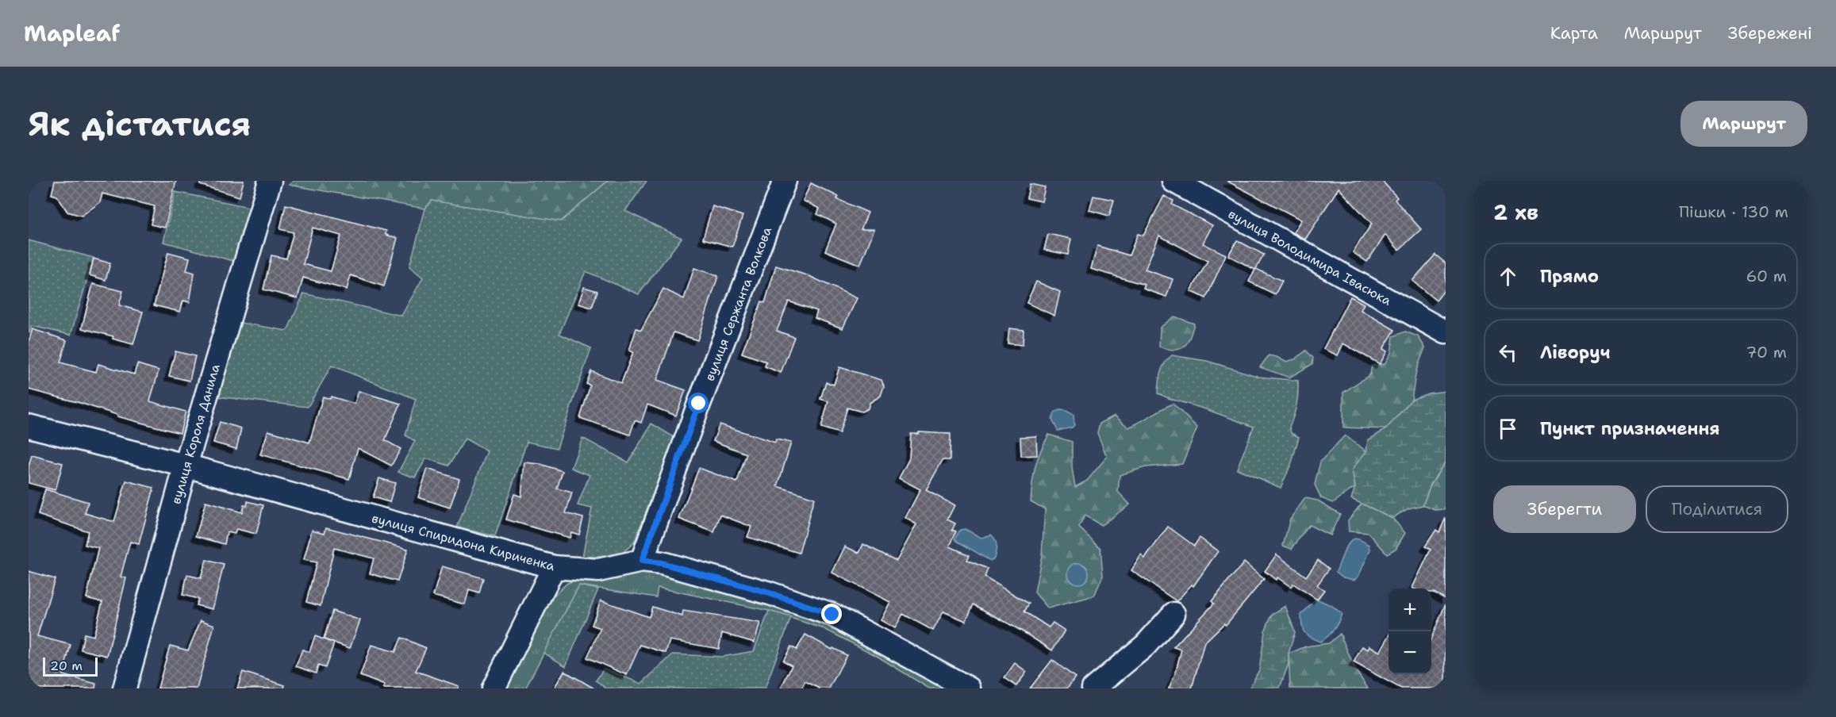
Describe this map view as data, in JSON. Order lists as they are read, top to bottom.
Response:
{
  "streets": {
    "street": [
      "вулиця Володимира Івасюка",
      "вулиця Сержанта Волкова",
      "вулиця Короля Данила",
      "вулиця Спиридона Кириченка"
    ]
  },
  "crossings": [
    ["вулиця Сержанта Волкова", "вулиця Спиридона Кириченка"],
    ["вулиця Короля Данила", "вулиця Спиридона Кириченка"]
  ],
  "scale_bar": "20 m",
  "page": {
    "header": "Mapleaf",
    "nav": ["Карта", "Маршрут", "Збережені"],
    "buttons": [
      "Маршрут",
      ["Зберегти", "Поділитися"]
    ],
    "title": "Як дістатися",
    "heading": ["2 хв", "Пішки · 130 m"],
    "list": [
      ["Прямо", "60 m"],
      ["Ліворуч", "70 m"],
      "Пункт призначення"
    ],
    "map_buttons": ["+", "−"],
    "scale": "20 m"
  }
}
